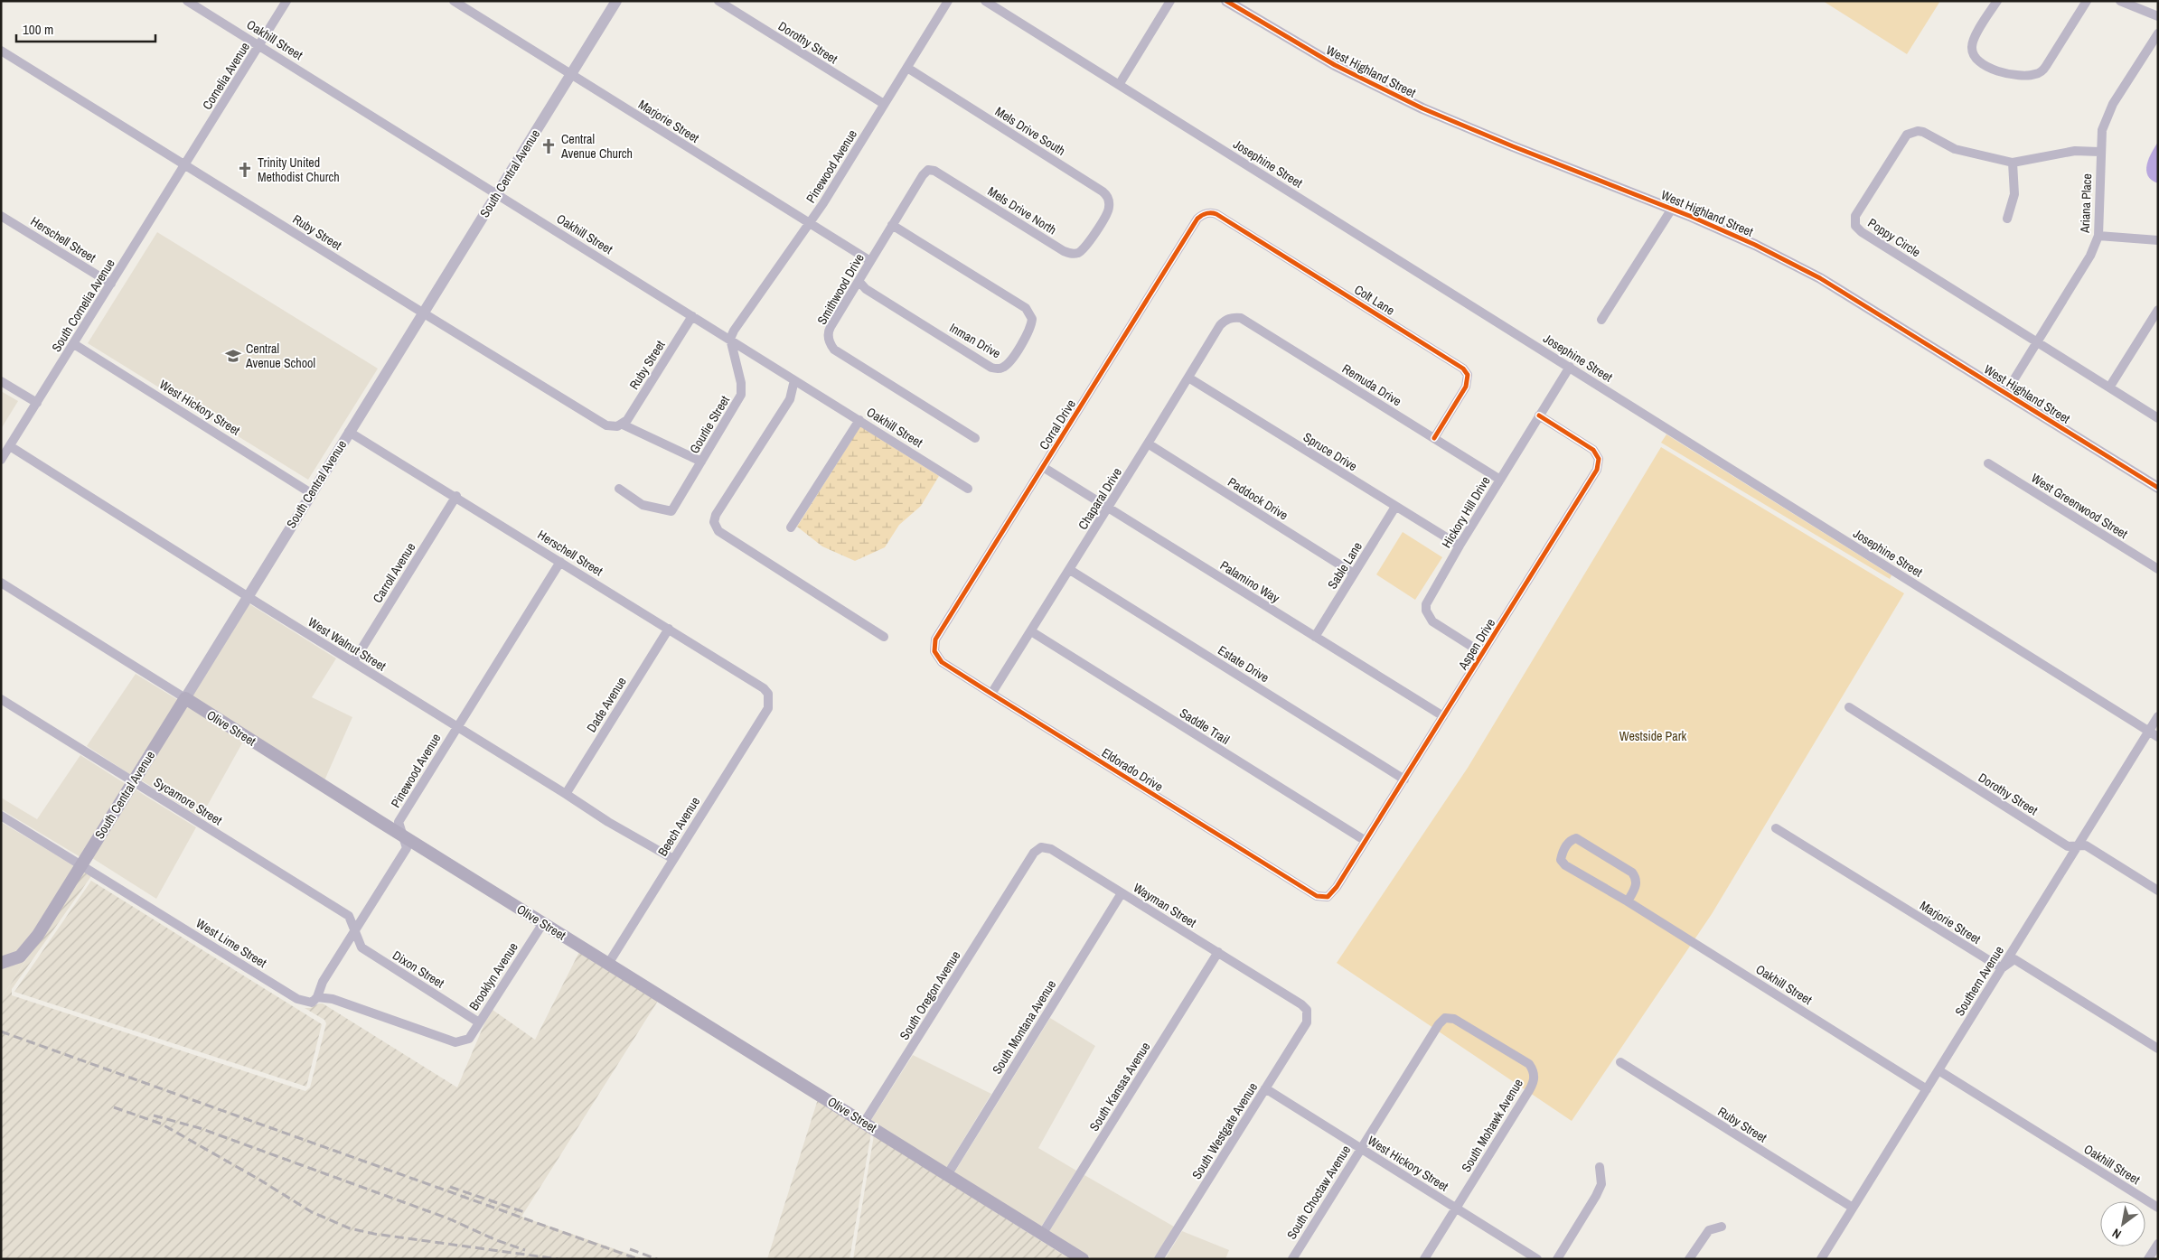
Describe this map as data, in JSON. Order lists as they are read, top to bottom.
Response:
{
  "streets": {
    "main road": ["South Central Avenue", "Olive Street"],
    "street": [
      "Oakhill Street",
      "Dorothy Street",
      "West Highland Street",
      "Cornelia Avenue",
      "Marjorie Street",
      "Mels Drive South",
      "Josephine Street",
      "Pinewood Avenue",
      "Ariana Place",
      "Mels Drive North",
      "Ruby Street",
      "Poppy Circle",
      "Herschell Street",
      "Smithwood Drive",
      "Colt Lane",
      "South Cornelia Avenue",
      "Inman Drive",
      "Remuda Drive",
      "West Hickory Street",
      "Gourlie Street",
      "Corral Drive",
      "Spruce Drive",
      "Chaparal Drive",
      "Paddock Drive",
      "West Greenwood Street",
      "Hickory Hill Drive",
      "Sable Lane",
      "Carroll Avenue",
      "Palamino Way",
      "West Walnut Street",
      "Aspen Drive",
      "Estate Drive",
      "Dade Avenue",
      "Saddle Trail",
      "Eldorado Drive",
      "Sycamore Street",
      "Beech Avenue",
      "Wayman Street",
      "West Lime Street",
      "Dixon Street",
      "Brooklyn Avenue",
      "Southern Avenue",
      "South Oregon Avenue",
      "South Montana Avenue",
      "South Kansas Avenue",
      "South Mohawk Avenue",
      "South Westgate Avenue",
      "South Choctaw Avenue"
    ]
  },
  "crossings": [
    ["Oakhill Street", "Cornelia Avenue"],
    ["Oakhill Street", "Pinewood Avenue"],
    ["Oakhill Street", "South Central Avenue"],
    ["Oakhill Street", "Ruby Street"],
    ["Oakhill Street", "Gourlie Street"],
    ["Oakhill Street", "Southern Avenue"],
    ["Dorothy Street", "Pinewood Avenue"],
    ["Dorothy Street", "Southern Avenue"],
    ["West Highland Street", "Ariana Place"],
    ["Cornelia Avenue", "Ruby Street"],
    ["Cornelia Avenue", "South Cornelia Avenue"],
    ["Marjorie Street", "Pinewood Avenue"],
    ["Marjorie Street", "South Central Avenue"],
    ["Marjorie Street", "Smithwood Drive"],
    ["Marjorie Street", "Southern Avenue"],
    ["Mels Drive South", "Pinewood Avenue"],
    ["Mels Drive South", "Mels Drive North"],
    ["Josephine Street", "Hickory Hill Drive"],
    ["Josephine Street", "Southern Avenue"],
    ["Pinewood Avenue", "Herschell Street"],
    ["Pinewood Avenue", "Gourlie Street"],
    ["Pinewood Avenue", "West Walnut Street"],
    ["Pinewood Avenue", "Olive Street"],
    ["Pinewood Avenue", "Sycamore Street"],
    ["Pinewood Avenue", "West Lime Street"],
    ["Pinewood Avenue", "Dixon Street"],
    ["South Central Avenue", "Ruby Street"],
    ["South Central Avenue", "Herschell Street"],
    ["South Central Avenue", "West Hickory Street"],
    ["South Central Avenue", "West Walnut Street"],
    ["South Central Avenue", "Olive Street"],
    ["South Central Avenue", "Sycamore Street"],
    ["South Central Avenue", "West Lime Street"],
    ["Ariana Place", "Poppy Circle"],
    ["Mels Drive North", "Smithwood Drive"],
    ["Ruby Street", "South Cornelia Avenue"],
    ["Ruby Street", "Gourlie Street"],
    ["Ruby Street", "Southern Avenue"],
    ["Herschell Street", "South Cornelia Avenue"],
    ["Herschell Street", "Carroll Avenue"],
    ["Herschell Street", "Dade Avenue"],
    ["Herschell Street", "Beech Avenue"],
    ["Smithwood Drive", "Inman Drive"],
    ["Colt Lane", "Remuda Drive"],
    ["Colt Lane", "Corral Drive"],
    ["South Cornelia Avenue", "West Hickory Street"],
    ["South Cornelia Avenue", "West Walnut Street"],
    ["Remuda Drive", "Chaparal Drive"],
    ["Remuda Drive", "Hickory Hill Drive"],
    ["West Hickory Street", "South Mohawk Avenue"],
    ["West Hickory Street", "South Westgate Avenue"],
    ["West Hickory Street", "South Choctaw Avenue"],
    ["Corral Drive", "Palamino Way"],
    ["Corral Drive", "Eldorado Drive"],
    ["Spruce Drive", "Chaparal Drive"],
    ["Spruce Drive", "Hickory Hill Drive"],
    ["Spruce Drive", "Sable Lane"],
    ["Chaparal Drive", "Paddock Drive"],
    ["Chaparal Drive", "Palamino Way"],
    ["Chaparal Drive", "Estate Drive"],
    ["Chaparal Drive", "Saddle Trail"],
    ["Chaparal Drive", "Eldorado Drive"],
    ["Paddock Drive", "Sable Lane"],
    ["Hickory Hill Drive", "Aspen Drive"],
    ["Sable Lane", "Palamino Way"],
    ["Carroll Avenue", "West Walnut Street"],
    ["Palamino Way", "Aspen Drive"],
    ["West Walnut Street", "Dade Avenue"],
    ["West Walnut Street", "Beech Avenue"],
    ["Aspen Drive", "Estate Drive"],
    ["Aspen Drive", "Saddle Trail"],
    ["Aspen Drive", "Eldorado Drive"],
    ["Olive Street", "Beech Avenue"],
    ["Olive Street", "Brooklyn Avenue"],
    ["Olive Street", "South Oregon Avenue"],
    ["Olive Street", "South Montana Avenue"],
    ["Olive Street", "South Kansas Avenue"],
    ["Sycamore Street", "Dixon Street"],
    ["Wayman Street", "South Oregon Avenue"],
    ["Wayman Street", "South Montana Avenue"],
    ["Wayman Street", "South Kansas Avenue"],
    ["Wayman Street", "South Westgate Avenue"],
    ["West Lime Street", "Brooklyn Avenue"],
    ["Dixon Street", "Brooklyn Avenue"],
    ["South Mohawk Avenue", "South Choctaw Avenue"]
  ],
  "parks": ["Westside Park"],
  "places": {
    "church": ["Central Avenue Church", "Trinity United Methodist Church"],
    "school or university": ["Central Avenue School"]
  },
  "scale_bar": "100 m",
  "north": "bottom left"
}
